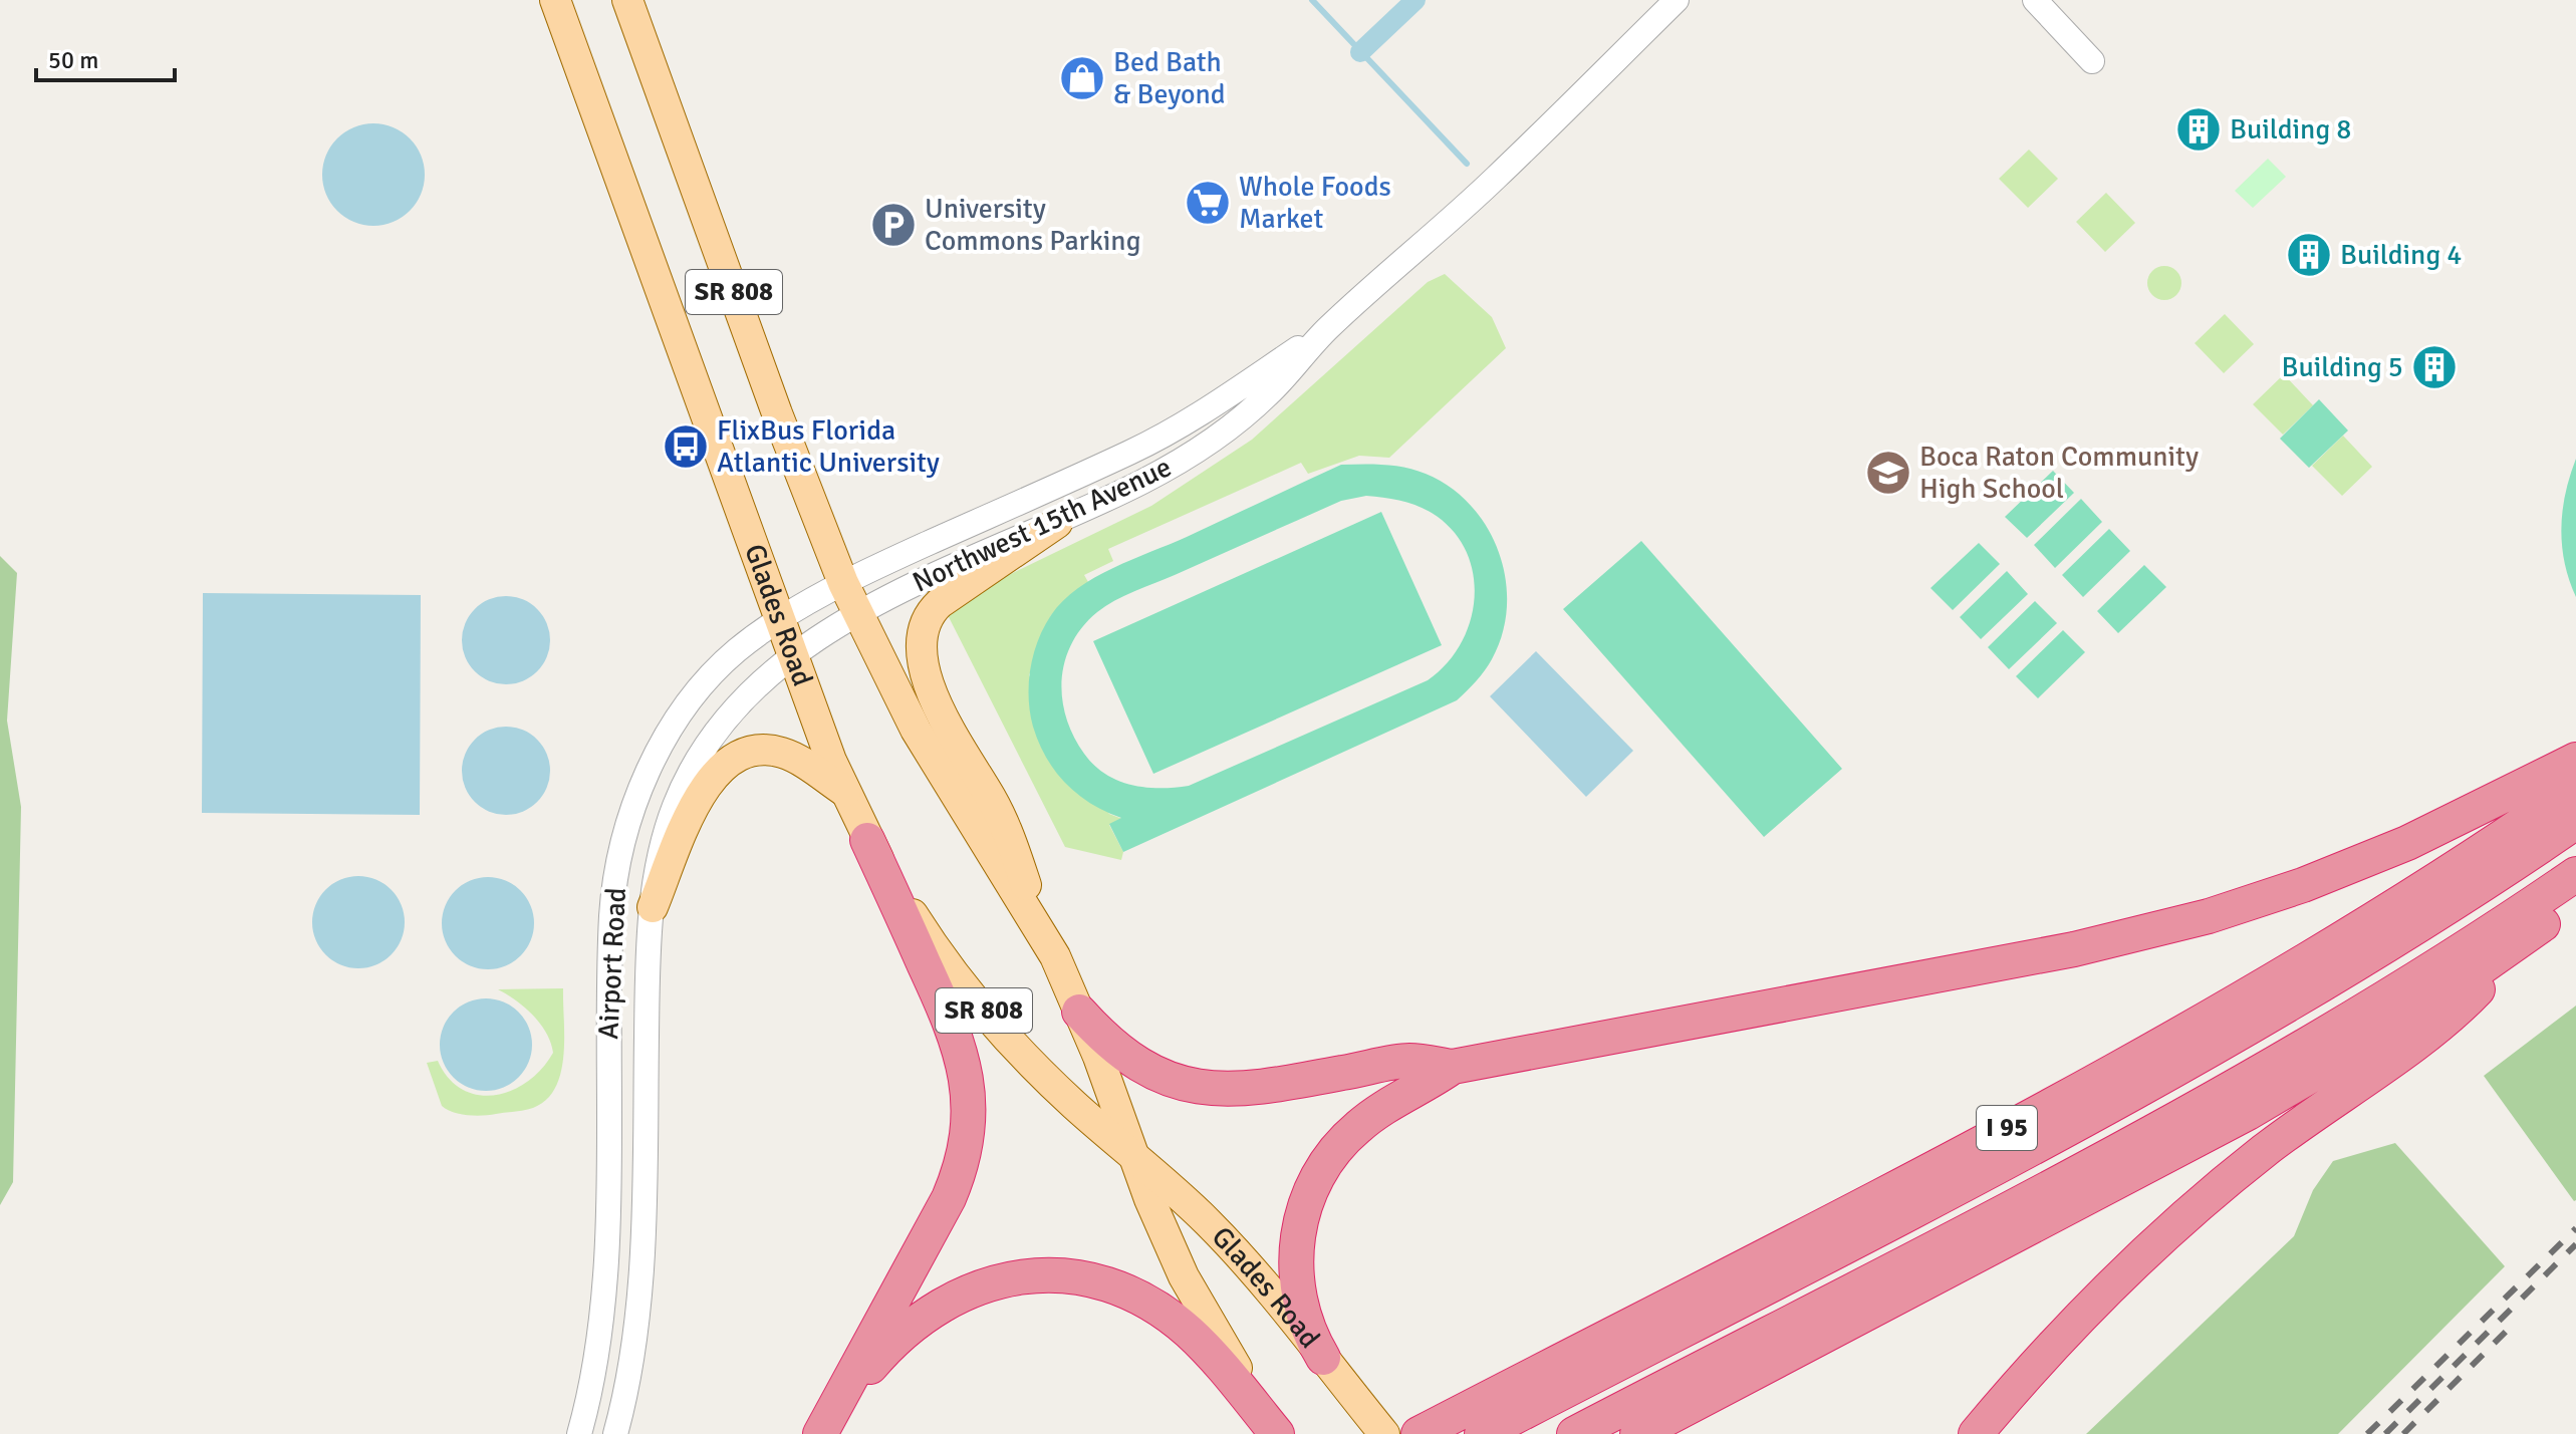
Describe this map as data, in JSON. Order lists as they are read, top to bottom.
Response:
{
  "streets": {
    "highway": ["I 95"],
    "main road": ["SR 808", "Glades Road"],
    "street": ["Northwest 15th Avenue", "Airport Road"]
  },
  "crossings": [
    ["Northwest 15th Avenue", "Glades Road"],
    ["Northwest 15th Avenue", "Airport Road"],
    ["Glades Road", "Airport Road"]
  ],
  "places": {
    "shop": ["Bed Bath & Beyond"],
    "building": ["Building 8", "Building 4", "Building 5"],
    "supermarket": ["Whole Foods Market"],
    "parking": ["University Commons Parking"],
    "bus stop": ["FlixBus Florida Atlantic University"],
    "school or university": ["Boca Raton Community High School"]
  },
  "scale_bar": "50 m"
}
